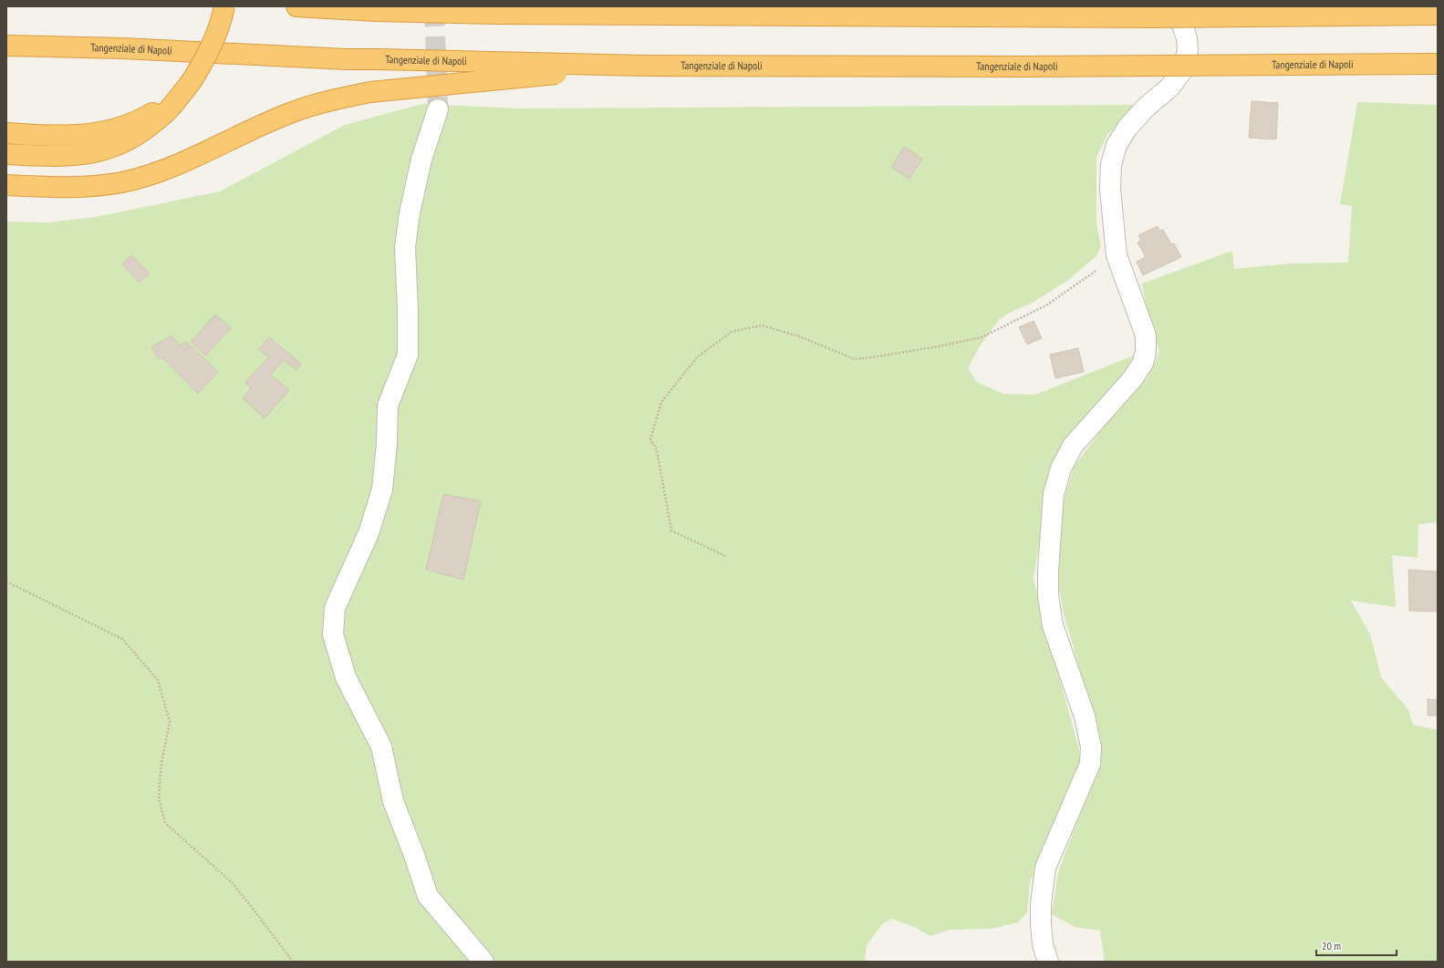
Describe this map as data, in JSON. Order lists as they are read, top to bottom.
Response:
{
  "streets": {
    "highway": ["Tangenziale di Napoli"]
  },
  "scale_bar": "20 m"
}
